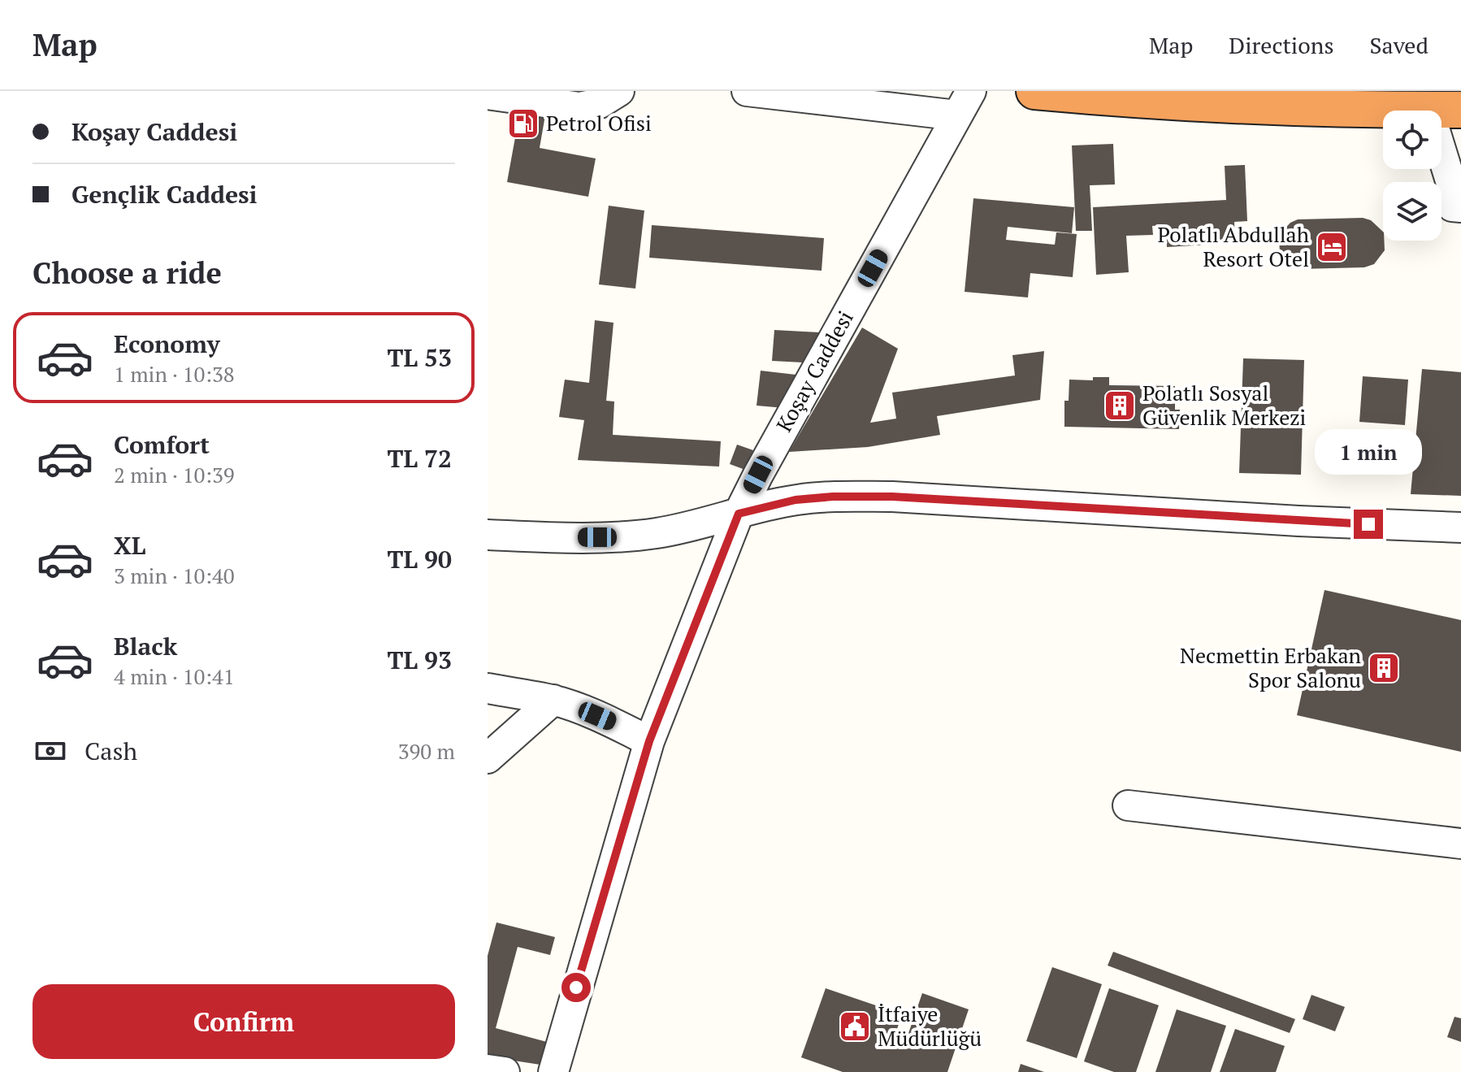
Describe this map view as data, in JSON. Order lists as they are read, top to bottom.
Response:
{
  "streets": {
    "street": ["Koşay Caddesi"]
  },
  "places": {
    "fuel station": ["Petrol Ofisi"],
    "hotel": ["Polatlı Abdullah Resort Otel"],
    "building": ["Polatlı Sosyal Güvenlik Merkezi", "Necmettin Erbakan Spor Salonu"],
    "public building": ["İtfaiye Müdürlüğü"]
  },
  "page": {
    "header": "Map",
    "nav": ["Map", "Directions", "Saved"],
    "banner": ["Koşay Caddesi", "Gençlik Caddesi"],
    "heading": "Choose a ride",
    "list": [
      {
        "name": "Economy",
        "note": "1 min · 10:38",
        "value": "TL 53"
      },
      {
        "name": "Comfort",
        "note": "2 min · 10:39",
        "value": "TL 72"
      },
      {
        "name": "XL",
        "note": "3 min · 10:40",
        "value": "TL 90"
      },
      {
        "name": "Black",
        "note": "4 min · 10:41",
        "value": "TL 93"
      }
    ],
    "bubble": "1 min",
    "pay": ["Cash", "390 m"],
    "buttons": "Confirm"
  }
}
